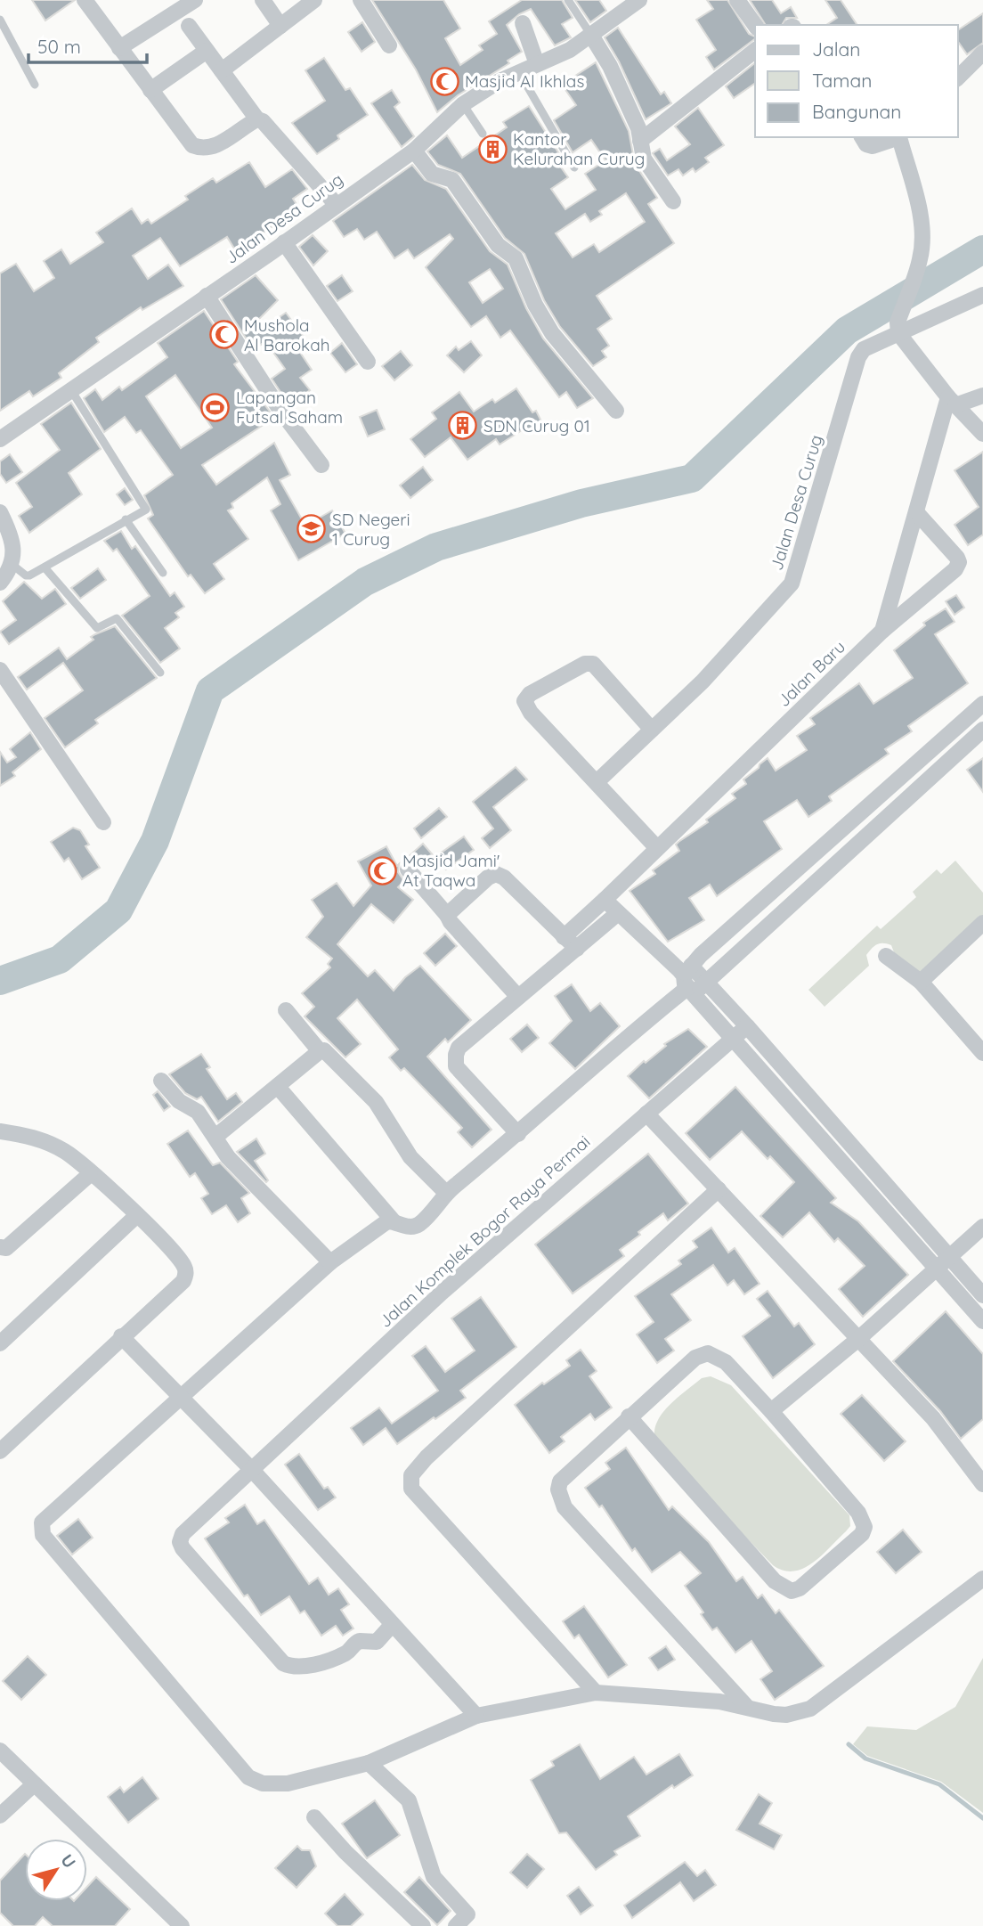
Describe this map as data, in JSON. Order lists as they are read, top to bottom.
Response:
{
  "streets": {
    "street": ["Jalan Desa Curug", "Jalan Baru", "Jalan Komplek Bogor Raya Permai"]
  },
  "places": {
    "mosque": ["Masjid Al Ikhlas", "Mushola Al Barokah", "Masjid Jami' At Taqwa"],
    "building": ["Kantor Kelurahan Curug", "SDN Curug 01"],
    "sports": ["Lapangan Futsal Saham"],
    "school or university": ["SD Negeri 1 Curug"]
  },
  "legend": ["Jalan", "Taman", "Bangunan"],
  "scale_bar": "50 m",
  "north": "top right"
}
